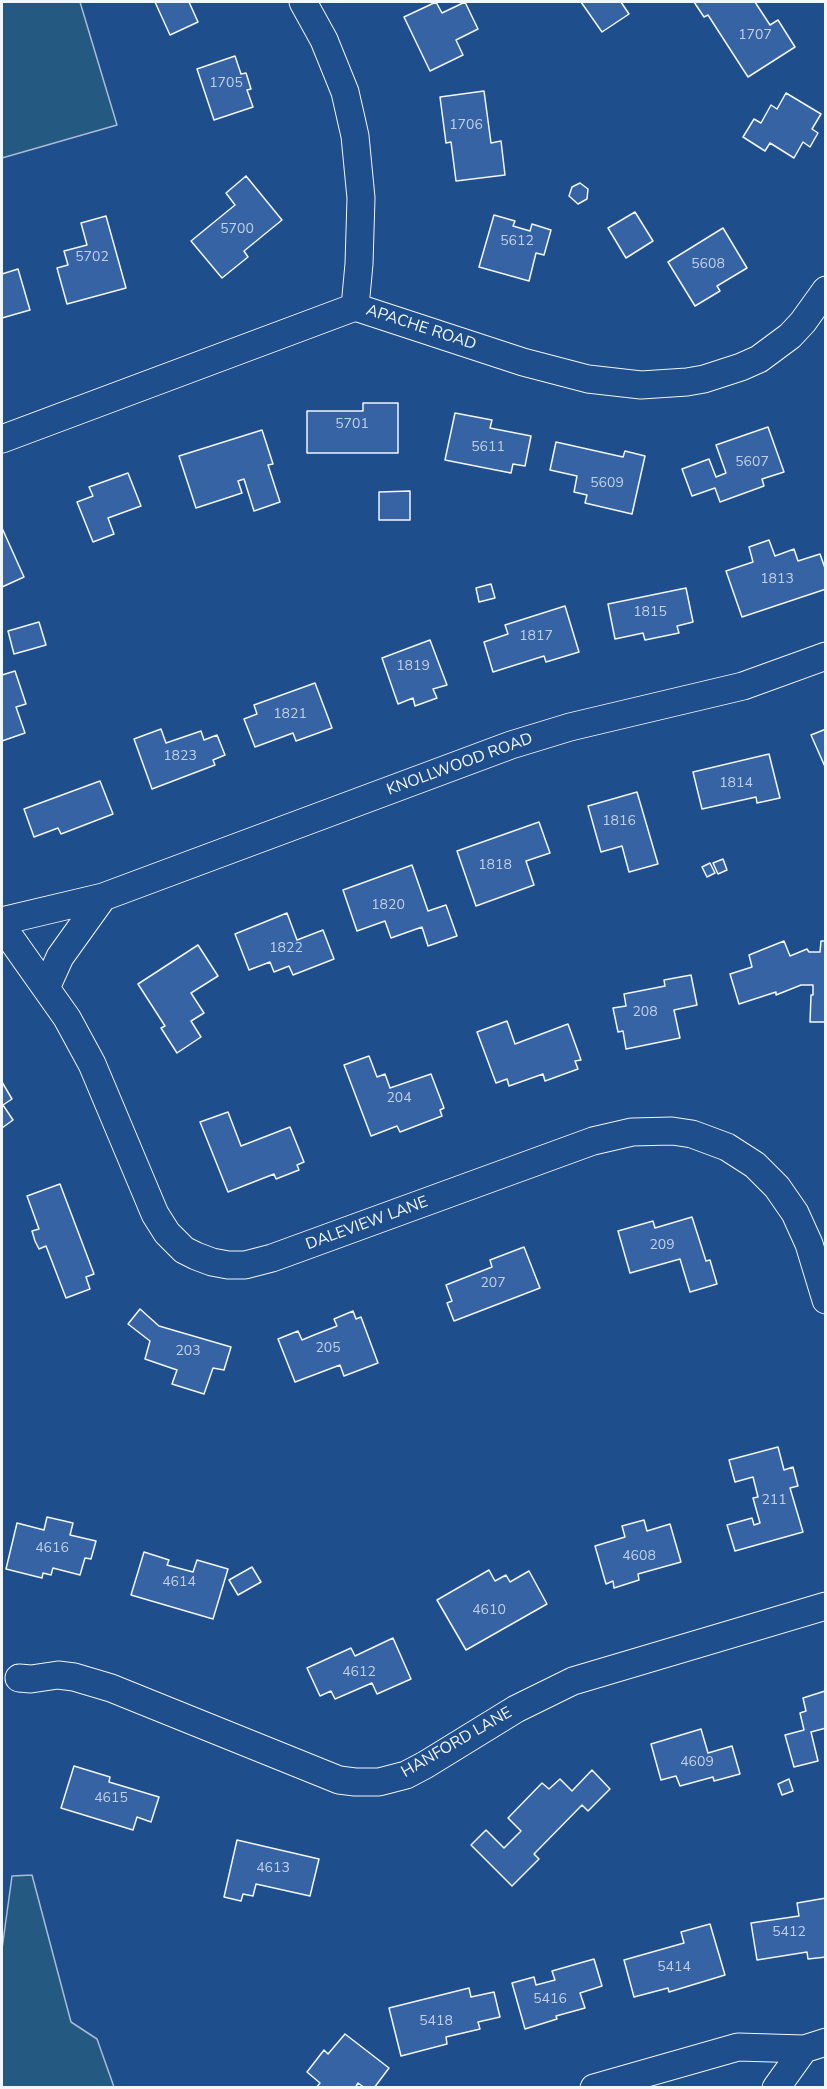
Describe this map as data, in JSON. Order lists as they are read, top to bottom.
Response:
{
  "streets": {
    "street": [
      "APACHE ROAD",
      "KNOLLWOOD ROAD",
      "DALEVIEW LANE",
      "HANFORD LANE"
    ]
  },
  "house_numbers": [
    "1707",
    "1705",
    "1706",
    "5700",
    "5612",
    "5702",
    "5608",
    "5701",
    "5611",
    "5607",
    "5609",
    "1813",
    "1815",
    "1817",
    "1819",
    "1821",
    "1823",
    "1814",
    "1816",
    "1818",
    "1820",
    "1822",
    "208",
    "204",
    "209",
    "207",
    "205",
    "203",
    "211",
    "4616",
    "4608",
    "4614",
    "4610",
    "4612",
    "4609",
    "4615",
    "4613",
    "5412",
    "5414",
    "5416",
    "5418"
  ]
}
